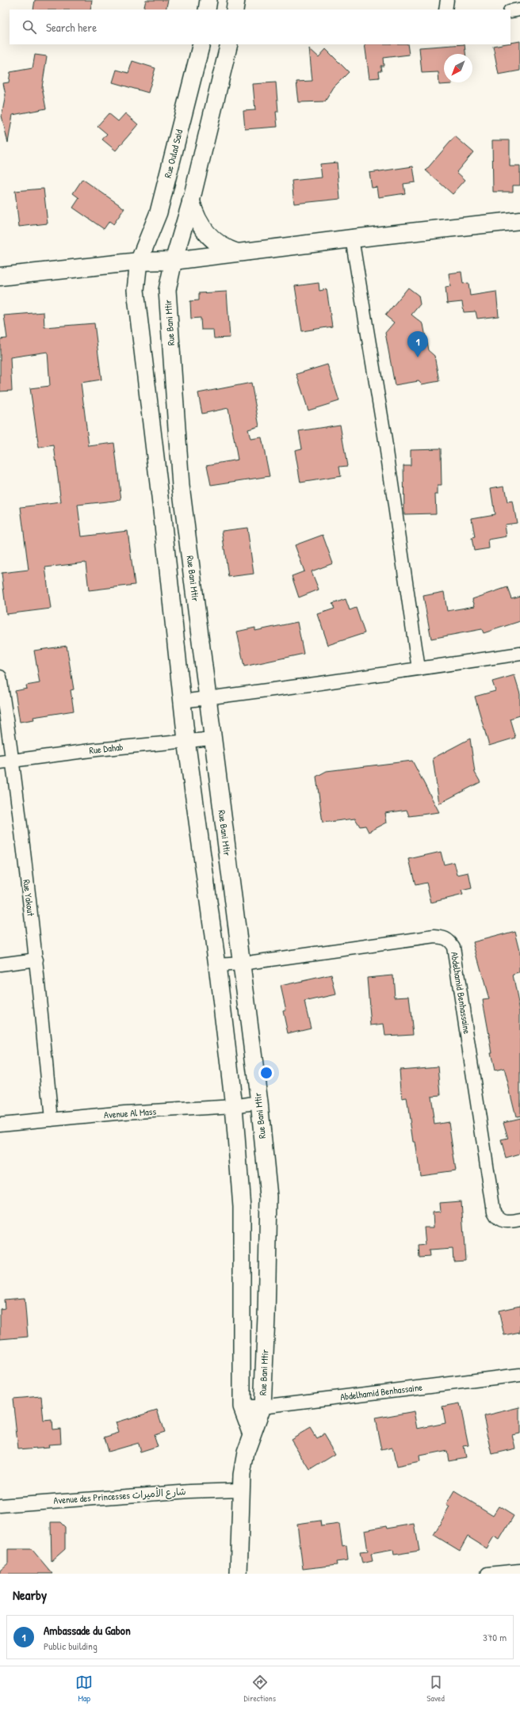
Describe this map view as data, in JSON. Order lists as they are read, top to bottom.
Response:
{
  "streets": {
    "street": [
      "Rue Oulad Said",
      "Rue Bani Mtir",
      "Rue Dahab",
      "Rue Yakout",
      "Abdelhamid Benhassaine",
      "Avenue Al Mass",
      "Avenue des Princesses شارع الأميرات"
    ]
  },
  "crossings": [
    ["Rue Bani Mtir", "Rue Dahab"],
    ["Rue Bani Mtir", "Abdelhamid Benhassaine"],
    ["Rue Bani Mtir", "Avenue Al Mass"],
    ["Rue Bani Mtir", "Avenue des Princesses شارع الأميرات"],
    ["Rue Dahab", "Rue Yakout"],
    ["Rue Yakout", "Avenue Al Mass"]
  ],
  "north": "bottom left",
  "page": {
    "search": "Search here",
    "pins": "1",
    "heading": "Nearby",
    "list": [
      {
        "mark": "1",
        "name": "Ambassade du Gabon",
        "note": "Public building",
        "value": "370 m"
      }
    ],
    "nav": ["Map", "Directions", "Saved"]
  }
}
